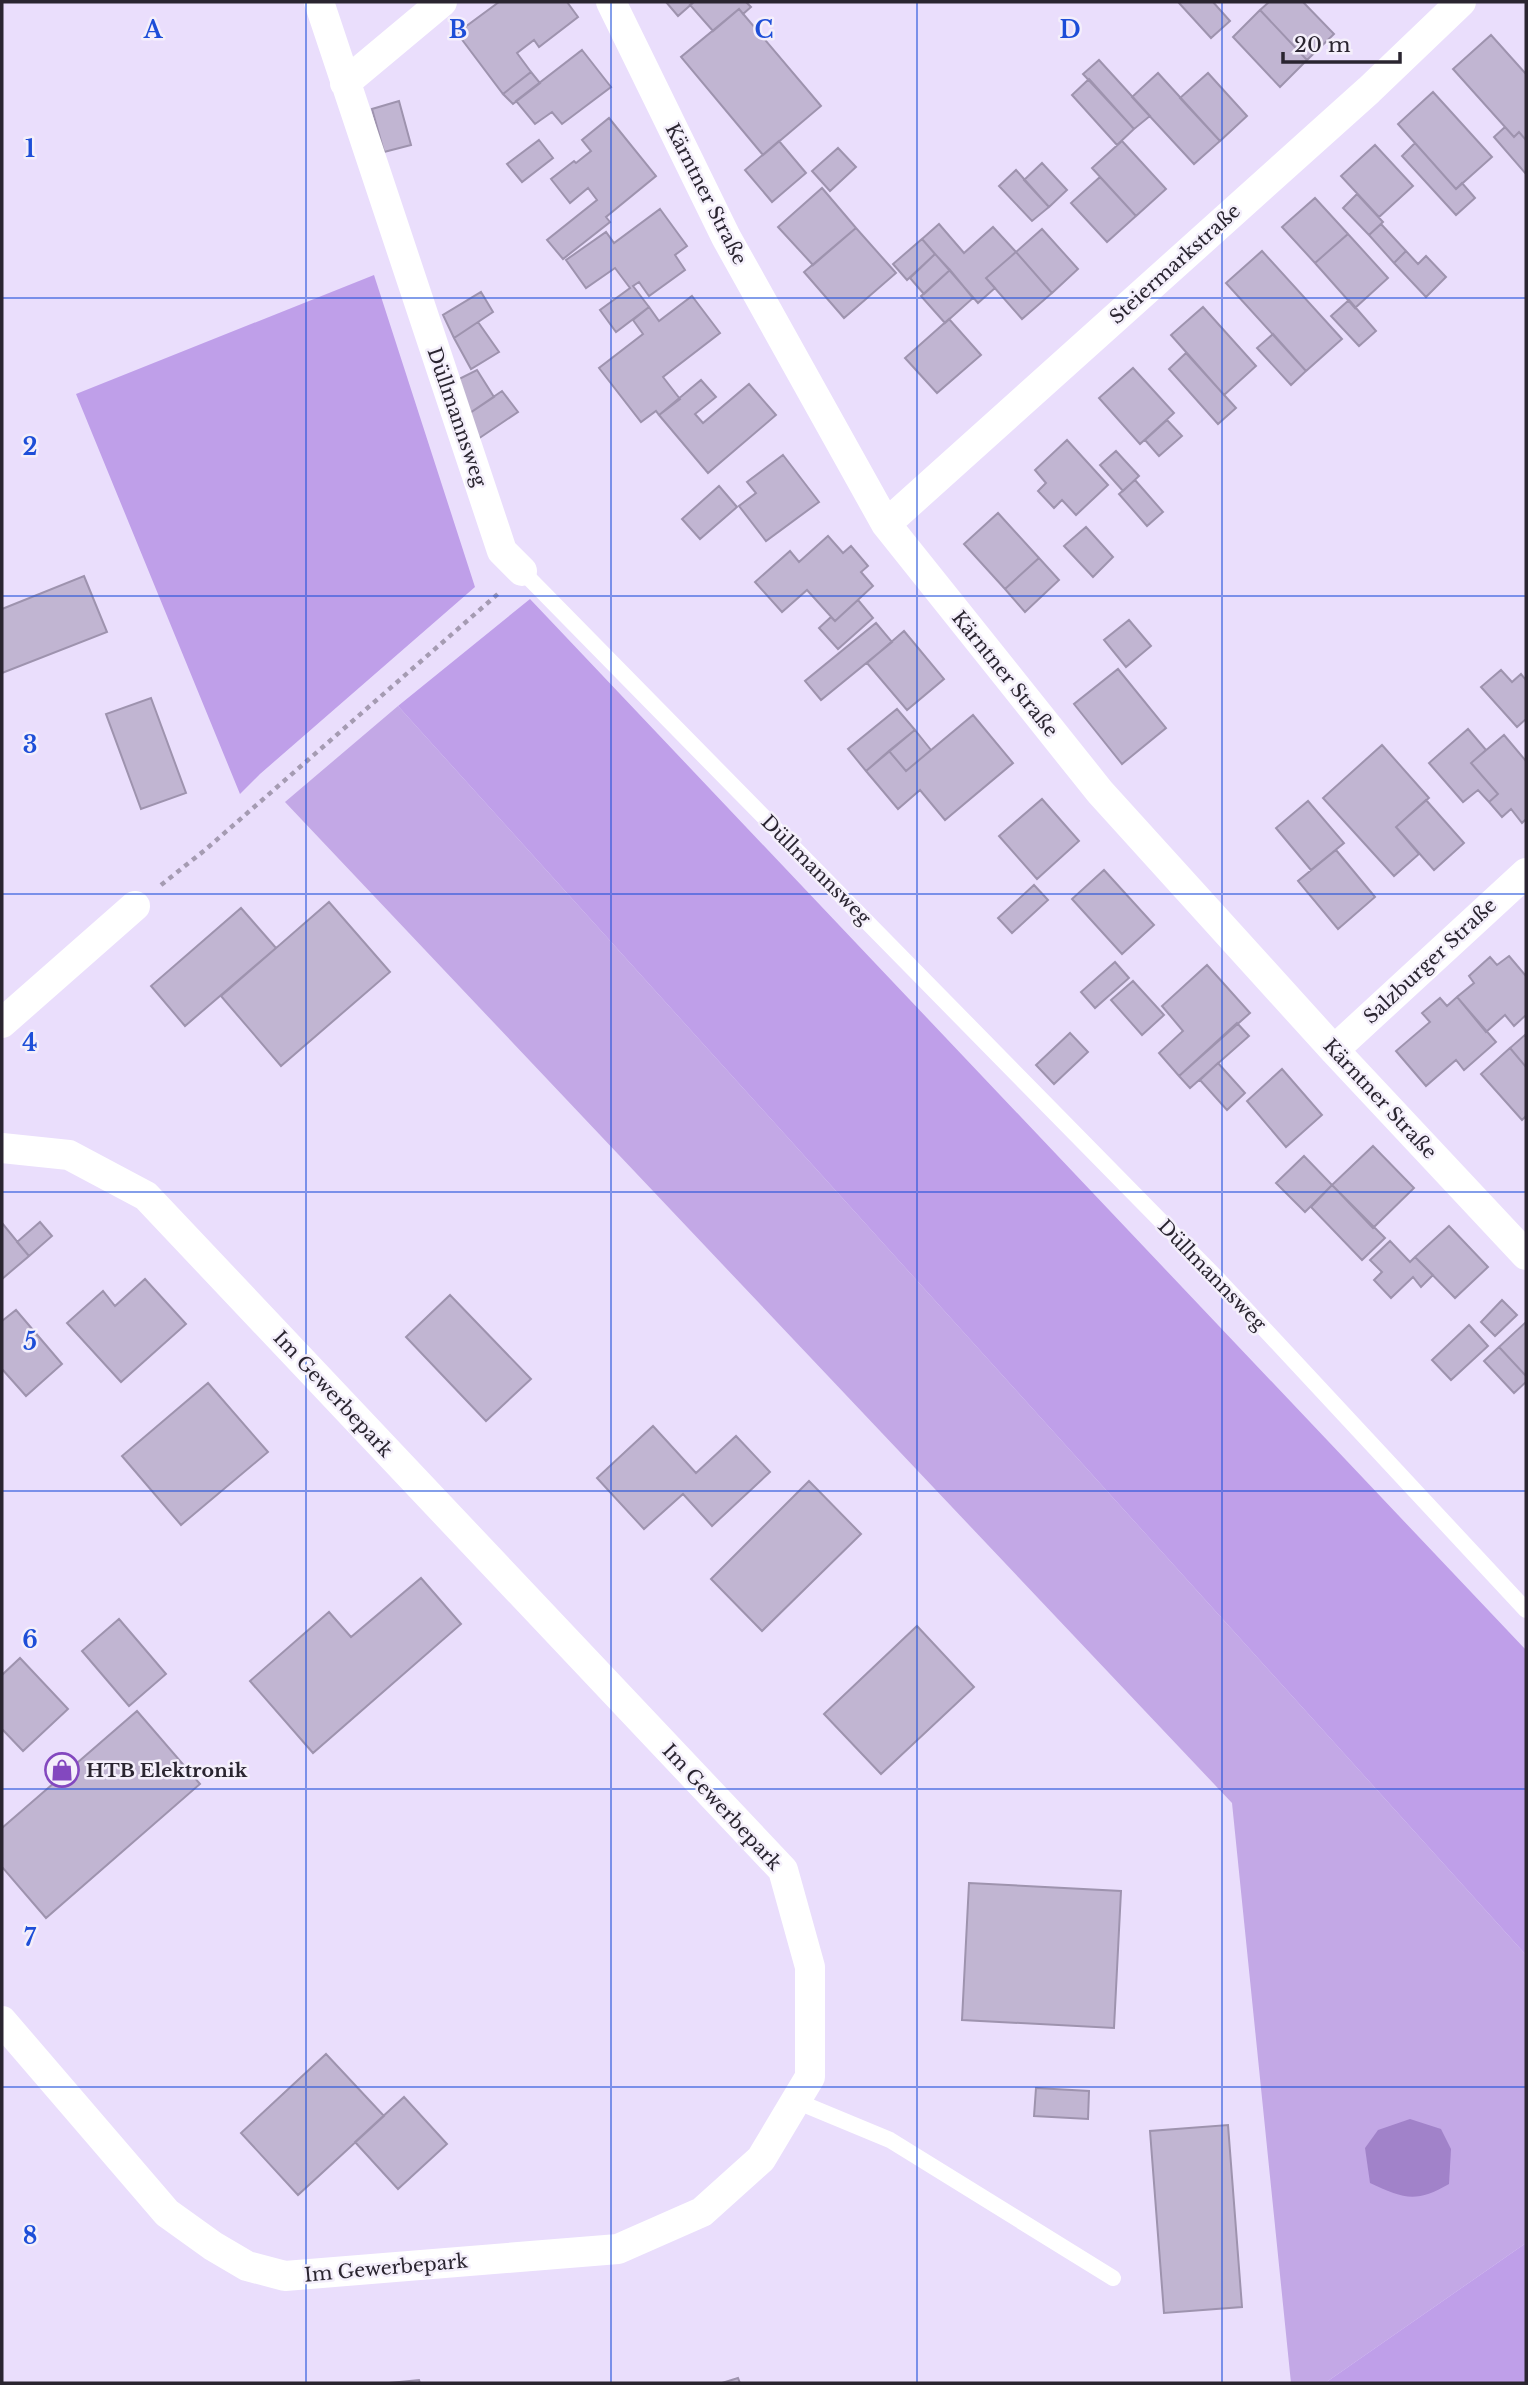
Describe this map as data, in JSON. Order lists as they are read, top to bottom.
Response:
{
  "streets": {
    "street": [
      "Kärntner Straße",
      "Steiermarkstraße",
      "Düllmannsweg",
      "Salzburger Straße",
      "Im Gewerbepark"
    ]
  },
  "crossings": [
    ["Kärntner Straße", "Steiermarkstraße"],
    ["Kärntner Straße", "Salzburger Straße"]
  ],
  "places": {
    "shop": ["HTB Elektronik"]
  },
  "scale_bar": "20 m",
  "grid": {
    "columns": [
      "A",
      "B",
      "C",
      "D"
    ],
    "rows": [
      "1",
      "2",
      "3",
      "4",
      "5",
      "6",
      "7",
      "8"
    ]
  }
}
